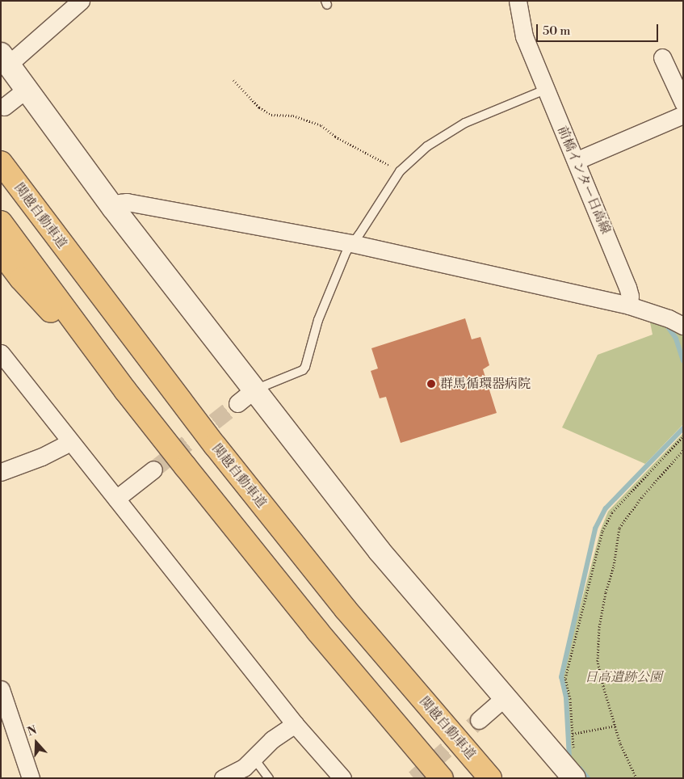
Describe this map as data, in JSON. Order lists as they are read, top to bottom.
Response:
{
  "streets": {
    "highway": ["関越自動車道"],
    "street": ["前橋インター日高線"]
  },
  "parks": ["日高遺跡公園"],
  "places": ["群馬循環器病院"],
  "scale_bar": "50 m",
  "north": "top"
}
